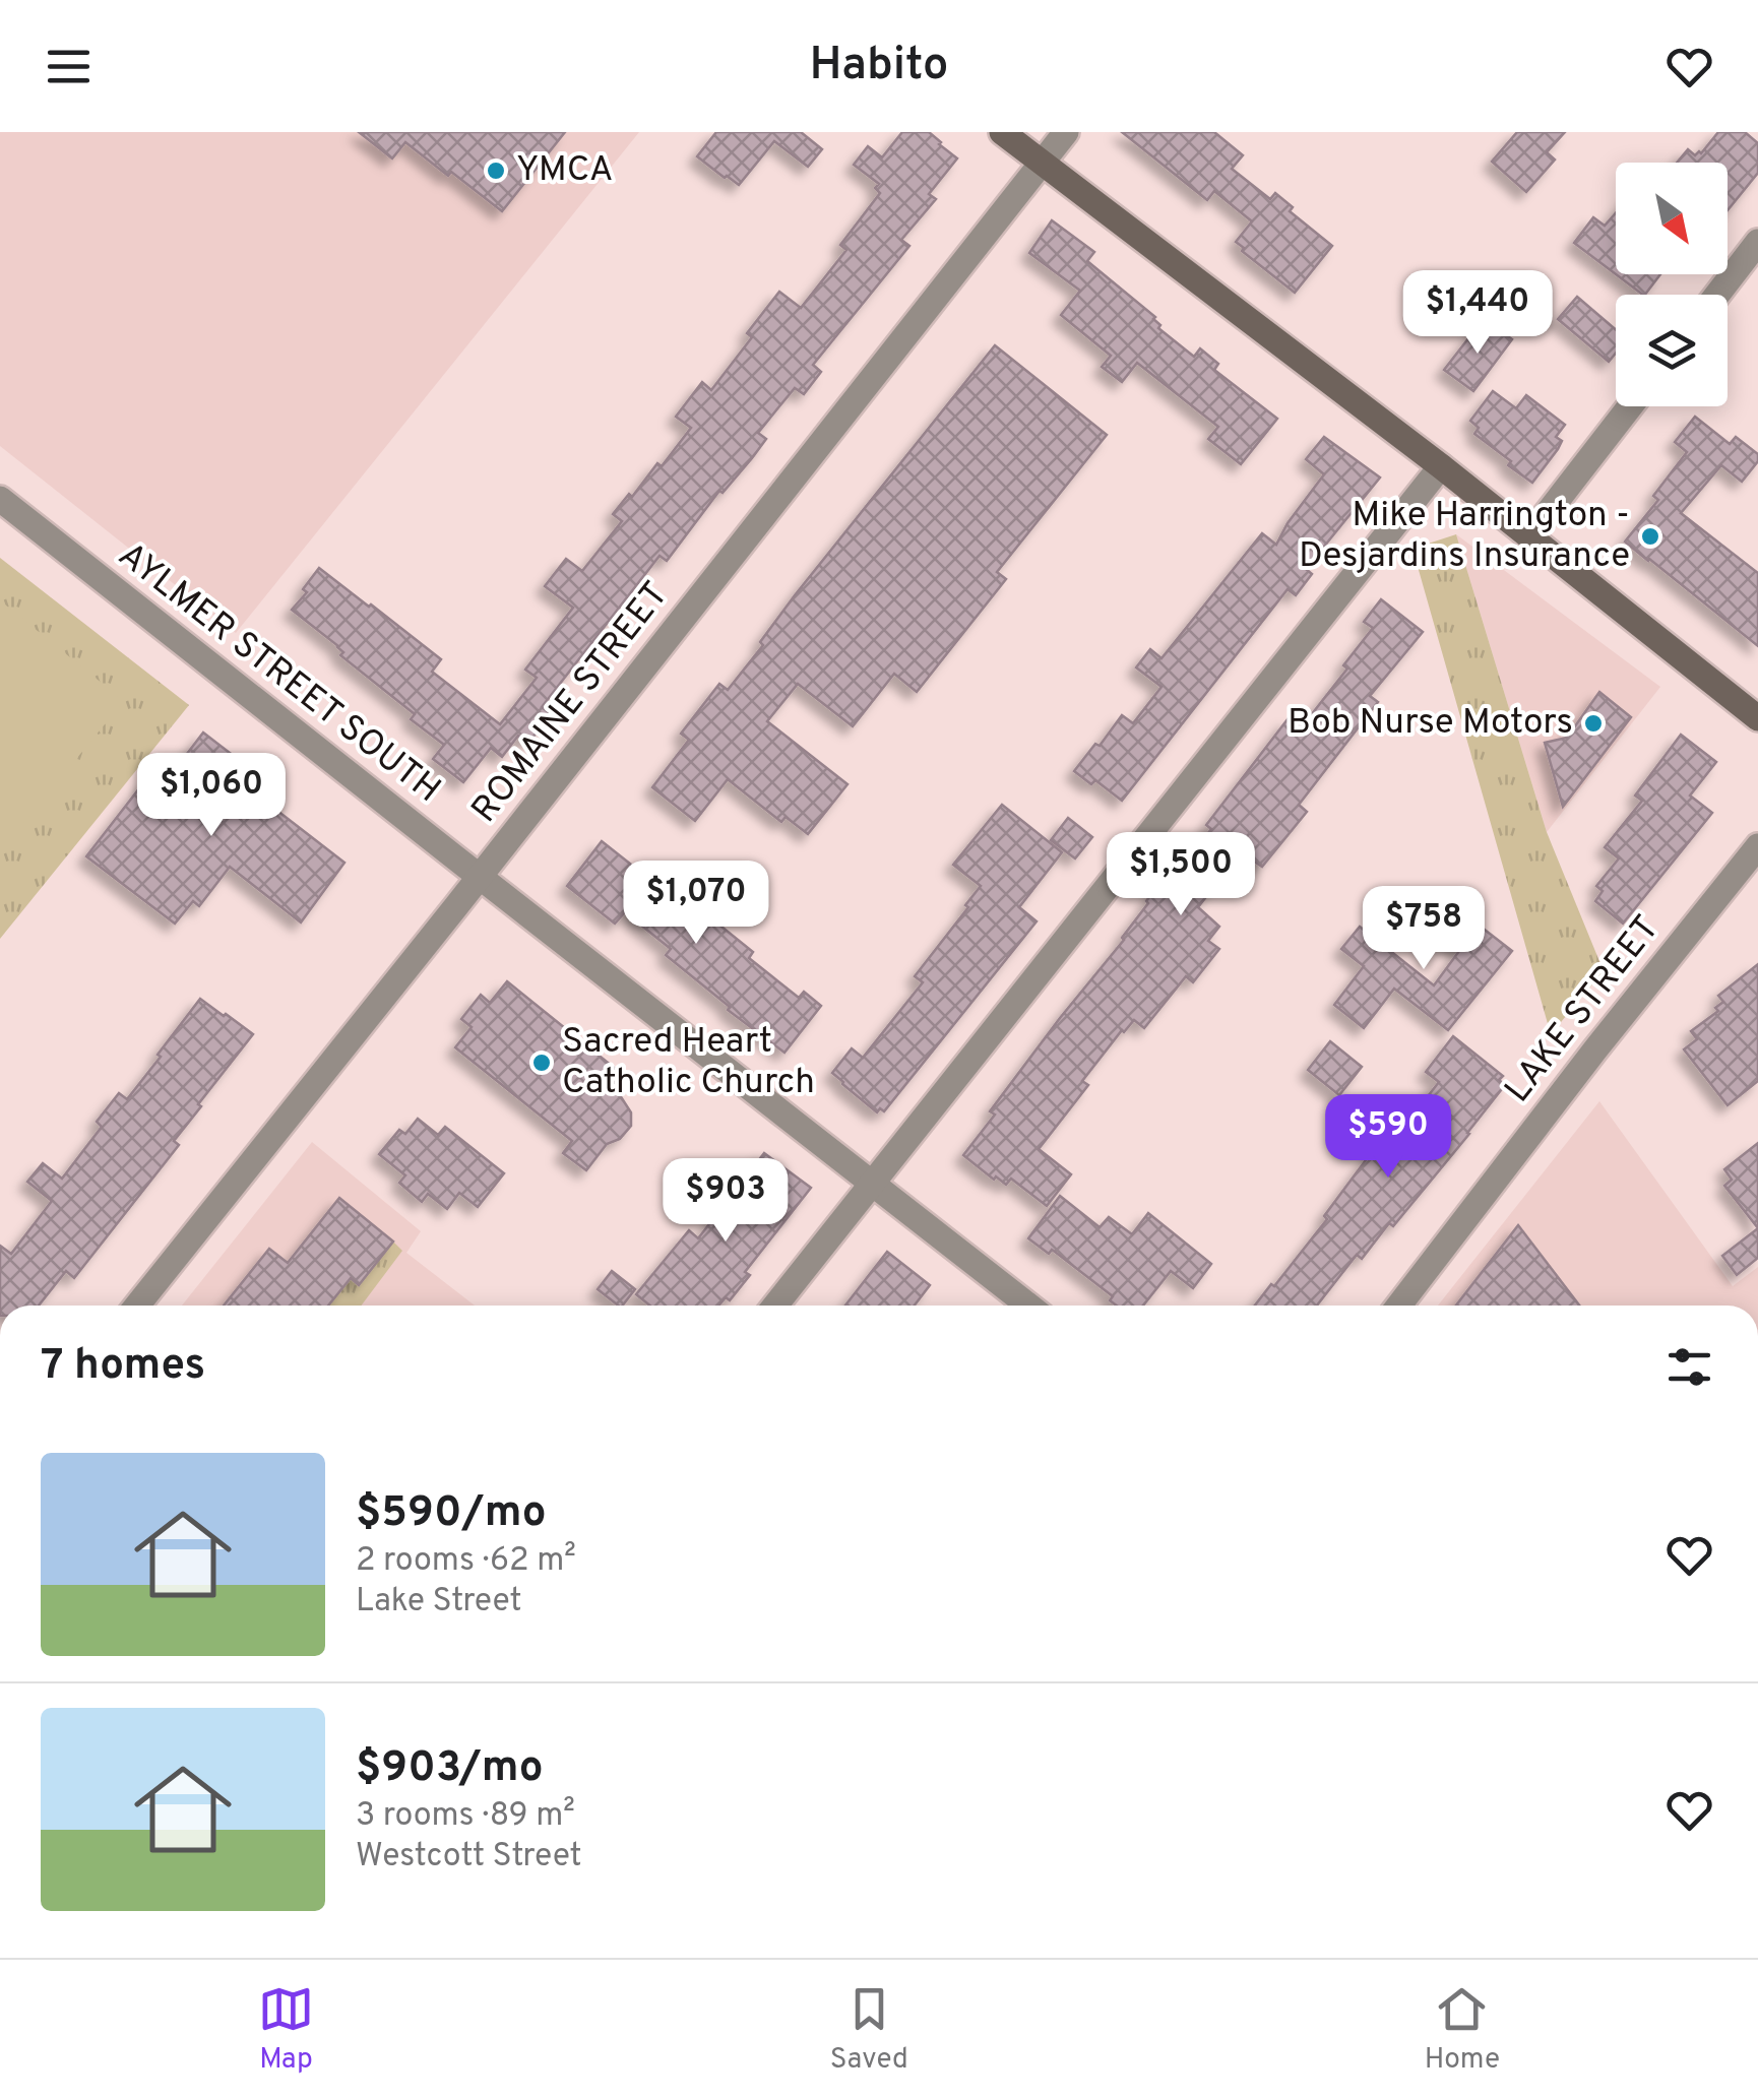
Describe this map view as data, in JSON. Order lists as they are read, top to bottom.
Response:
{
  "streets": {
    "street": ["AYLMER STREET SOUTH", "ROMAINE STREET", "LAKE STREET"]
  },
  "crossings": [
    ["AYLMER STREET SOUTH", "ROMAINE STREET"]
  ],
  "places": [
    "YMCA",
    "Mike Harrington - Desjardins Insurance",
    "Bob Nurse Motors",
    "Sacred Heart Catholic Church"
  ],
  "north": "bottom right",
  "page": {
    "header": "Habito",
    "price": [
      "$1,440",
      "$1,060",
      "$1,500",
      "$1,070",
      "$758",
      "$590",
      "$903"
    ],
    "heading": "7 homes",
    "list": [
      {
        "name": "$590/mo",
        "note": "2 rooms · 62 m² · Lake Street"
      },
      {
        "name": "$903/mo",
        "note": "3 rooms · 89 m² · Westcott Street"
      }
    ],
    "tabs": ["Map", "Saved", "Home"]
  }
}
